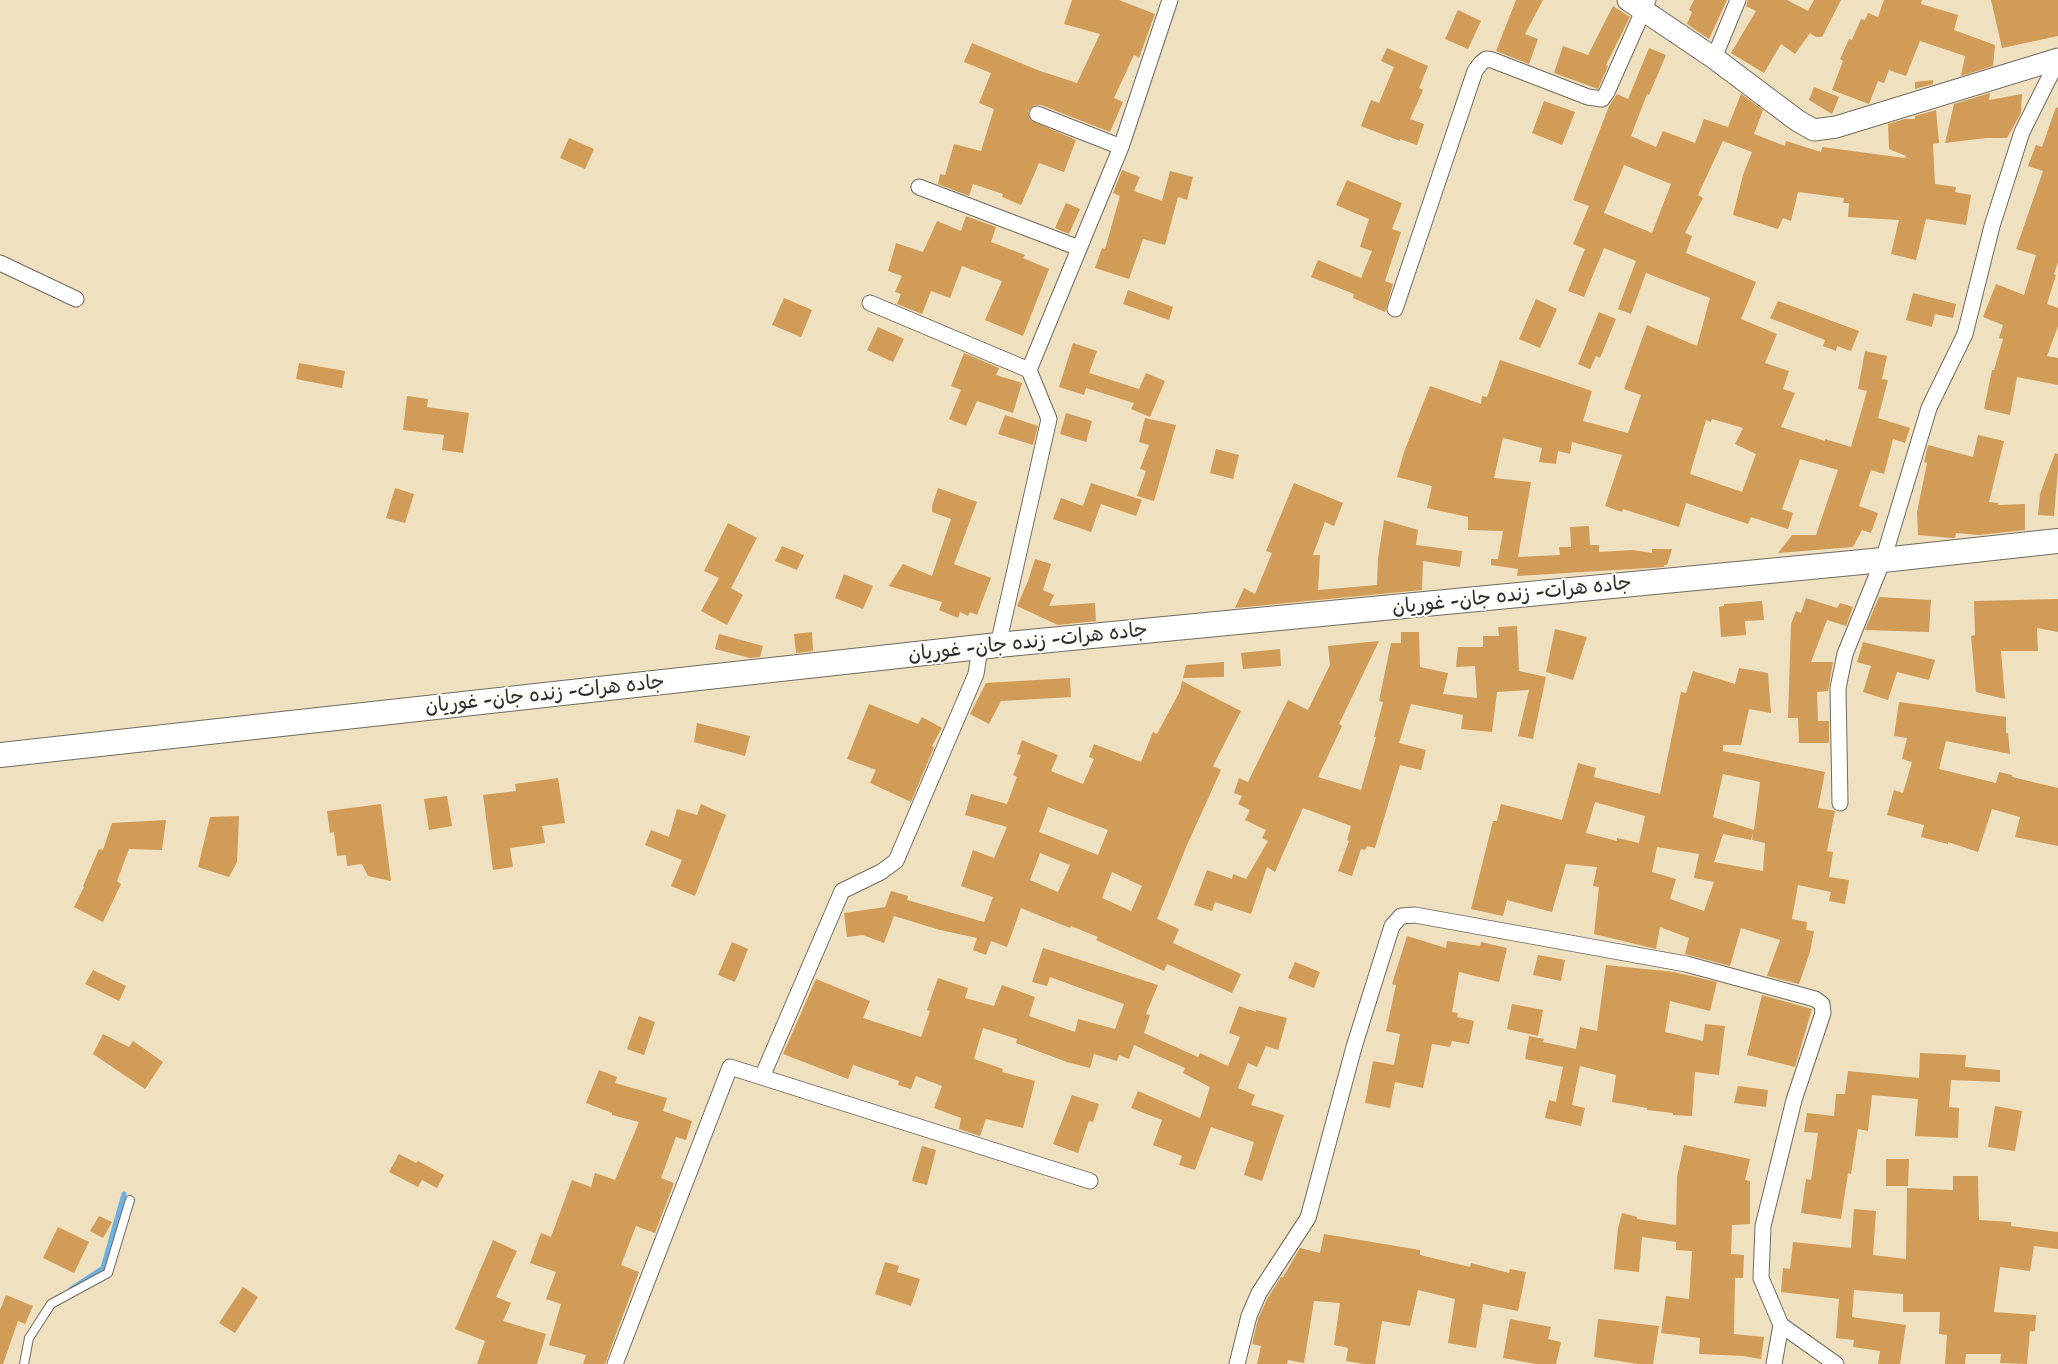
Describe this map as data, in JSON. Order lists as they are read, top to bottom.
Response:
{
  "streets": {
    "main road": ["جاده هرات- زنده جان- غوریان"]
  }
}
